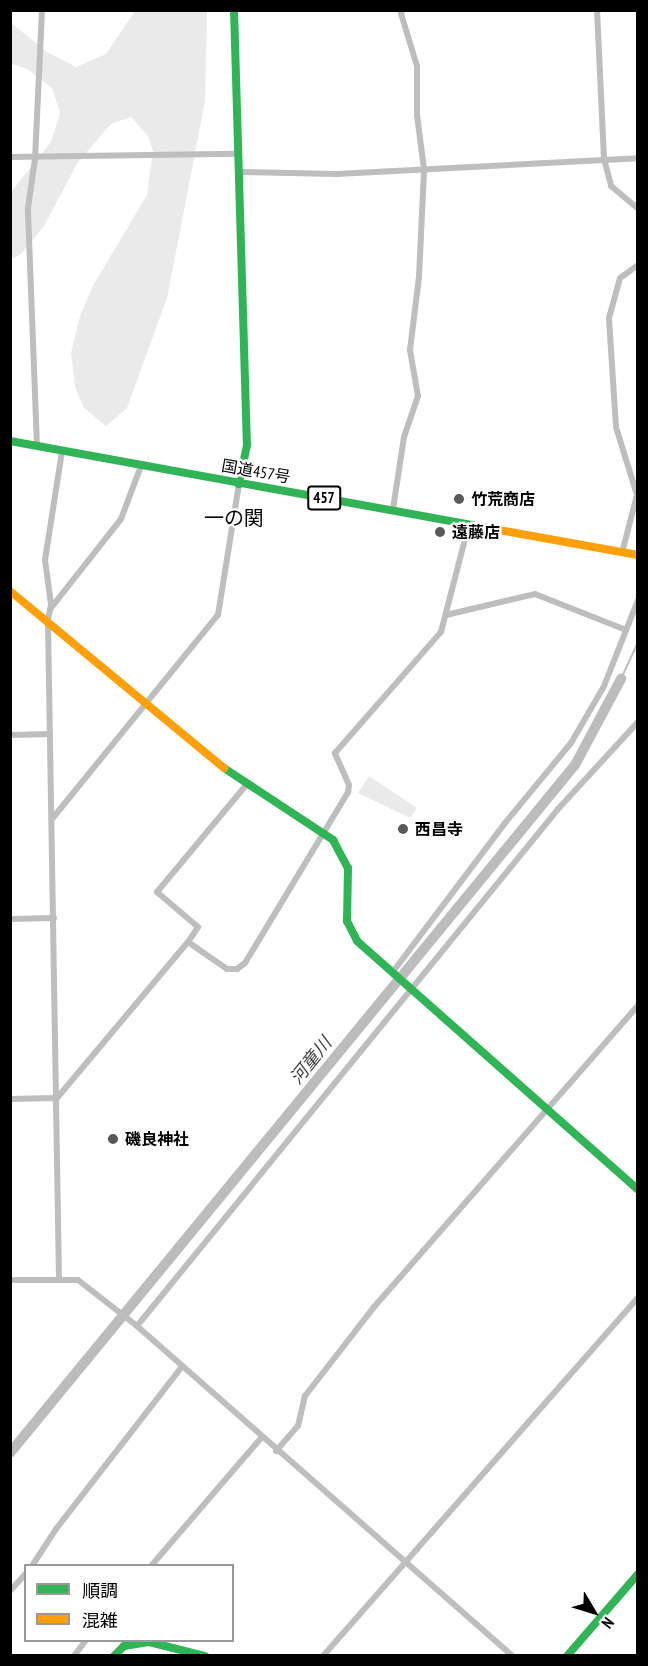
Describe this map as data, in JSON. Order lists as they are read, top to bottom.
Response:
{
  "streets": {
    "main road": ["国道457号", "457"]
  },
  "districts": ["一の関"],
  "water": ["河童川"],
  "places": [
    "竹荒商店",
    "遠藤店",
    "西昌寺",
    "磯良神社"
  ],
  "legend": ["順調", "混雑"],
  "north": "bottom right"
}
